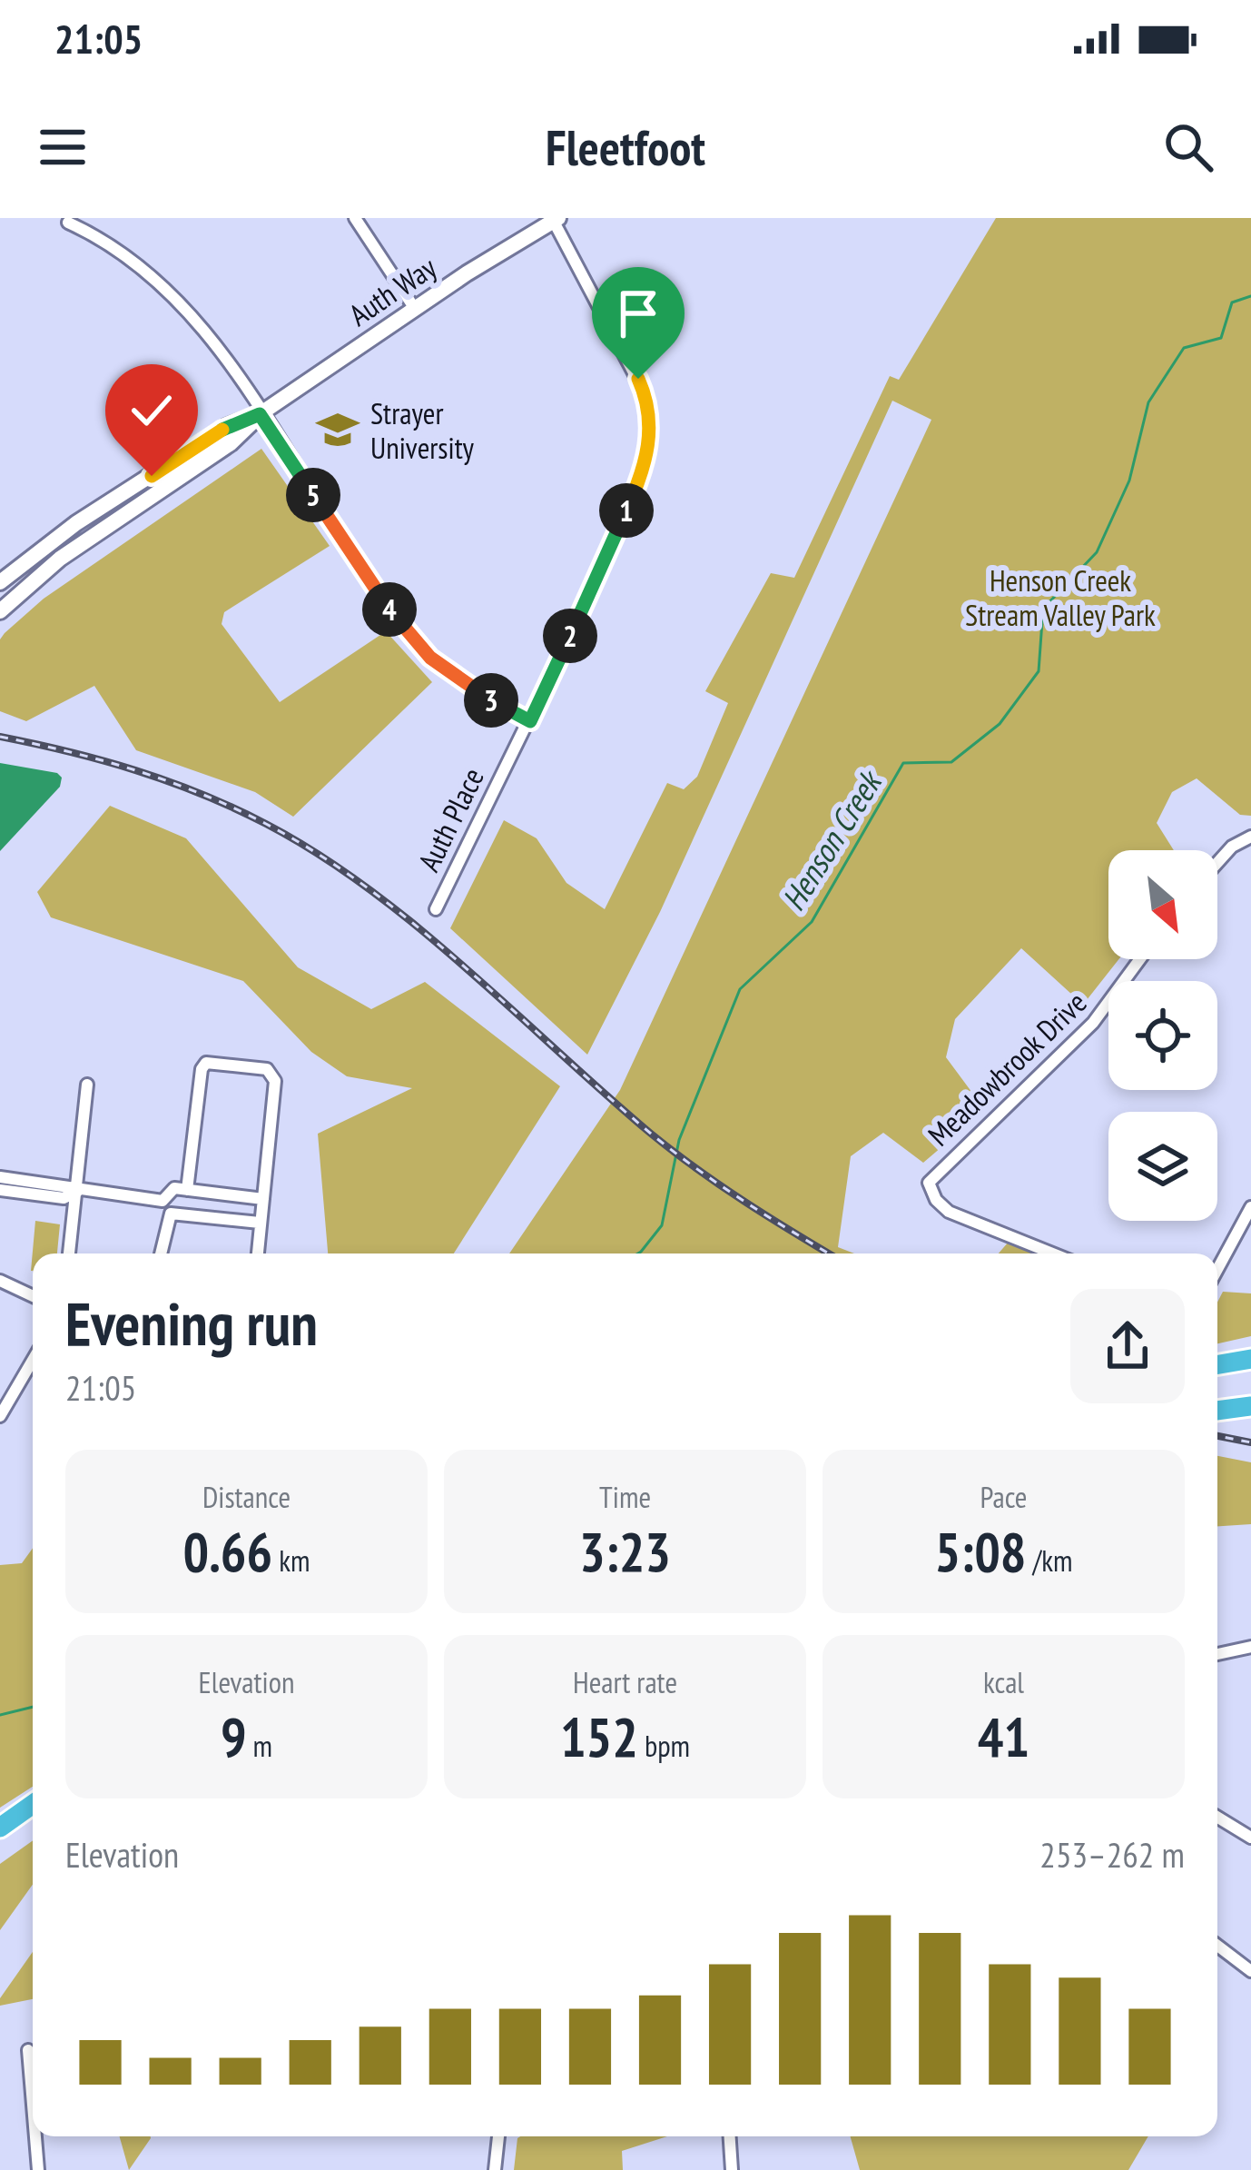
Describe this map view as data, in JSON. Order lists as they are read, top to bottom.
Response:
{
  "streets": {
    "street": ["Auth Way", "Auth Place", "Meadowbrook Drive"]
  },
  "crossings": [
    ["Auth Way", "Auth Place"]
  ],
  "water": ["Henson Creek"],
  "parks": ["Henson Creek Stream Valley Park"],
  "places": {
    "school or university": ["Strayer University"]
  },
  "north": "bottom right",
  "page": {
    "status": "21:05",
    "header": "Fleetfoot",
    "pins": [
      "5",
      "1",
      "4",
      "2",
      "3"
    ],
    "heading": ["Evening run", "21:05"],
    "stats": [
      ["Distance", "0.66 km"],
      ["Time", "3:23"],
      ["Pace", "5:08 /km"],
      ["Elevation", "9 m"],
      ["Heart rate", "152 bpm"],
      ["kcal", "41"]
    ],
    "chart": ["Elevation", "253–262 m"]
  }
}
